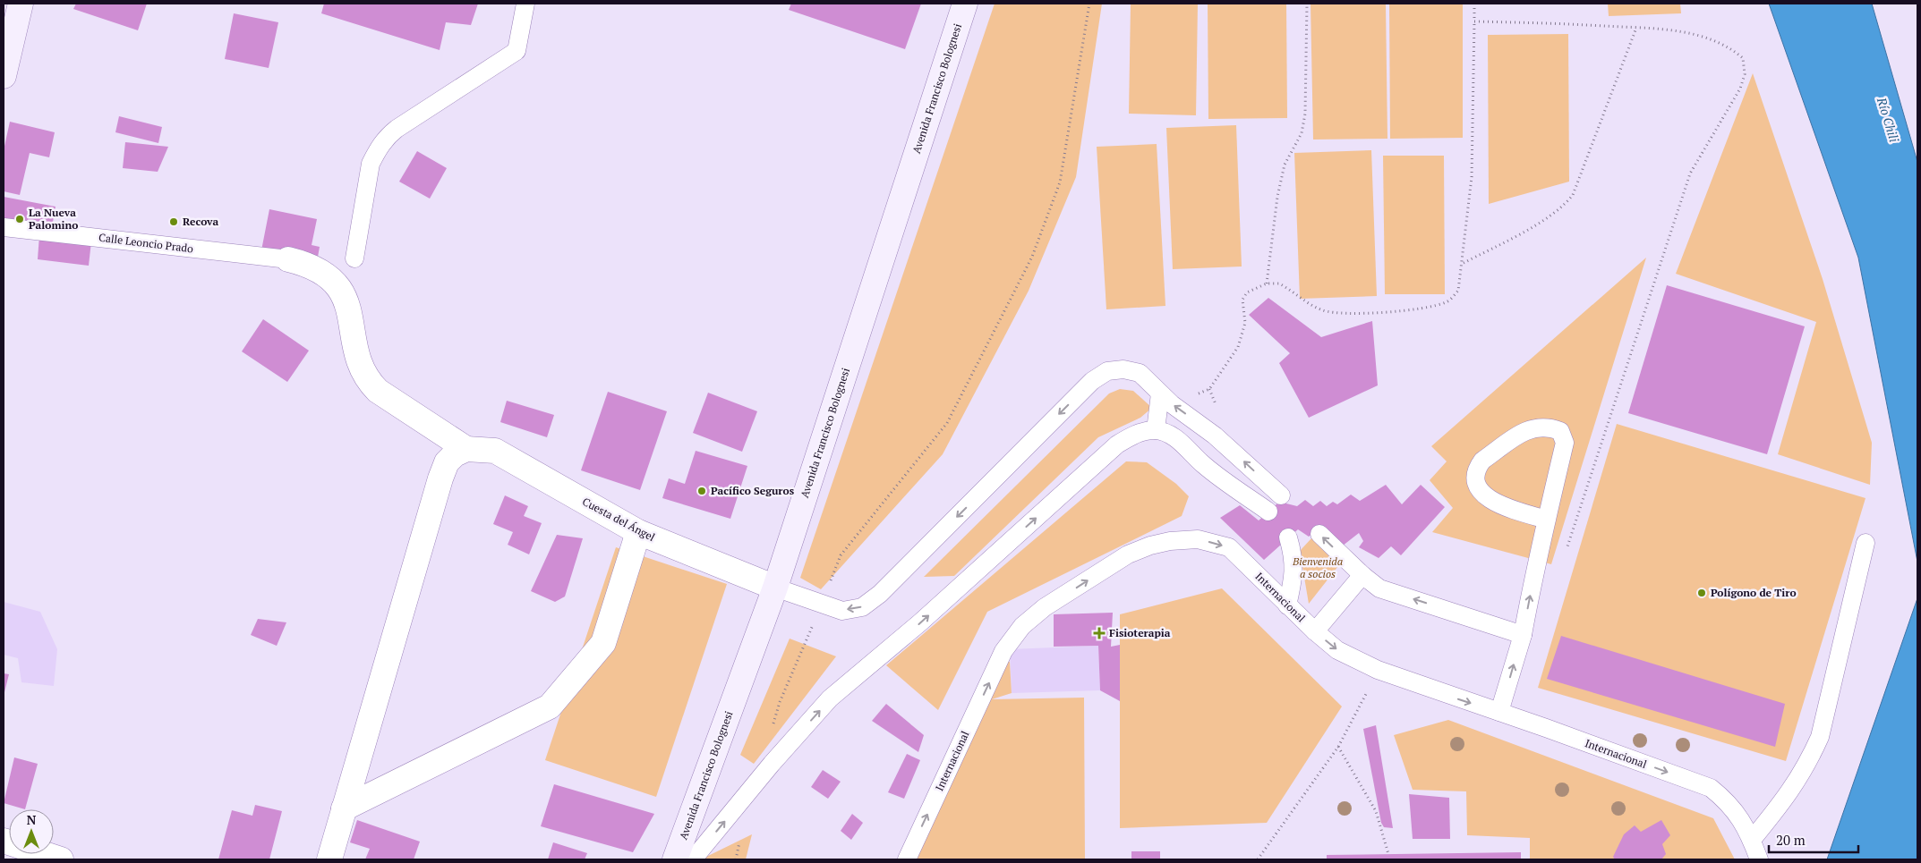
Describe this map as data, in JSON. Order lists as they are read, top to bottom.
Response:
{
  "streets": {
    "street": ["Avenida Francisco Bolognesi", "Cuesta del Ángel"],
    "lane": ["Calle Leoncio Prado", "Internacional"]
  },
  "crossings": [
    ["Avenida Francisco Bolognesi", "Cuesta del Ángel"]
  ],
  "water": ["Río Chili"],
  "parks": ["Bienvenida a socios"],
  "places": {
    "other": [
      "La Nueva Palomino",
      "Recova",
      "Pacífico Seguros",
      "Polígono de Tiro"
    ],
    "health": ["Fisioterapia"]
  },
  "scale_bar": "20 m",
  "north": "top"
}
